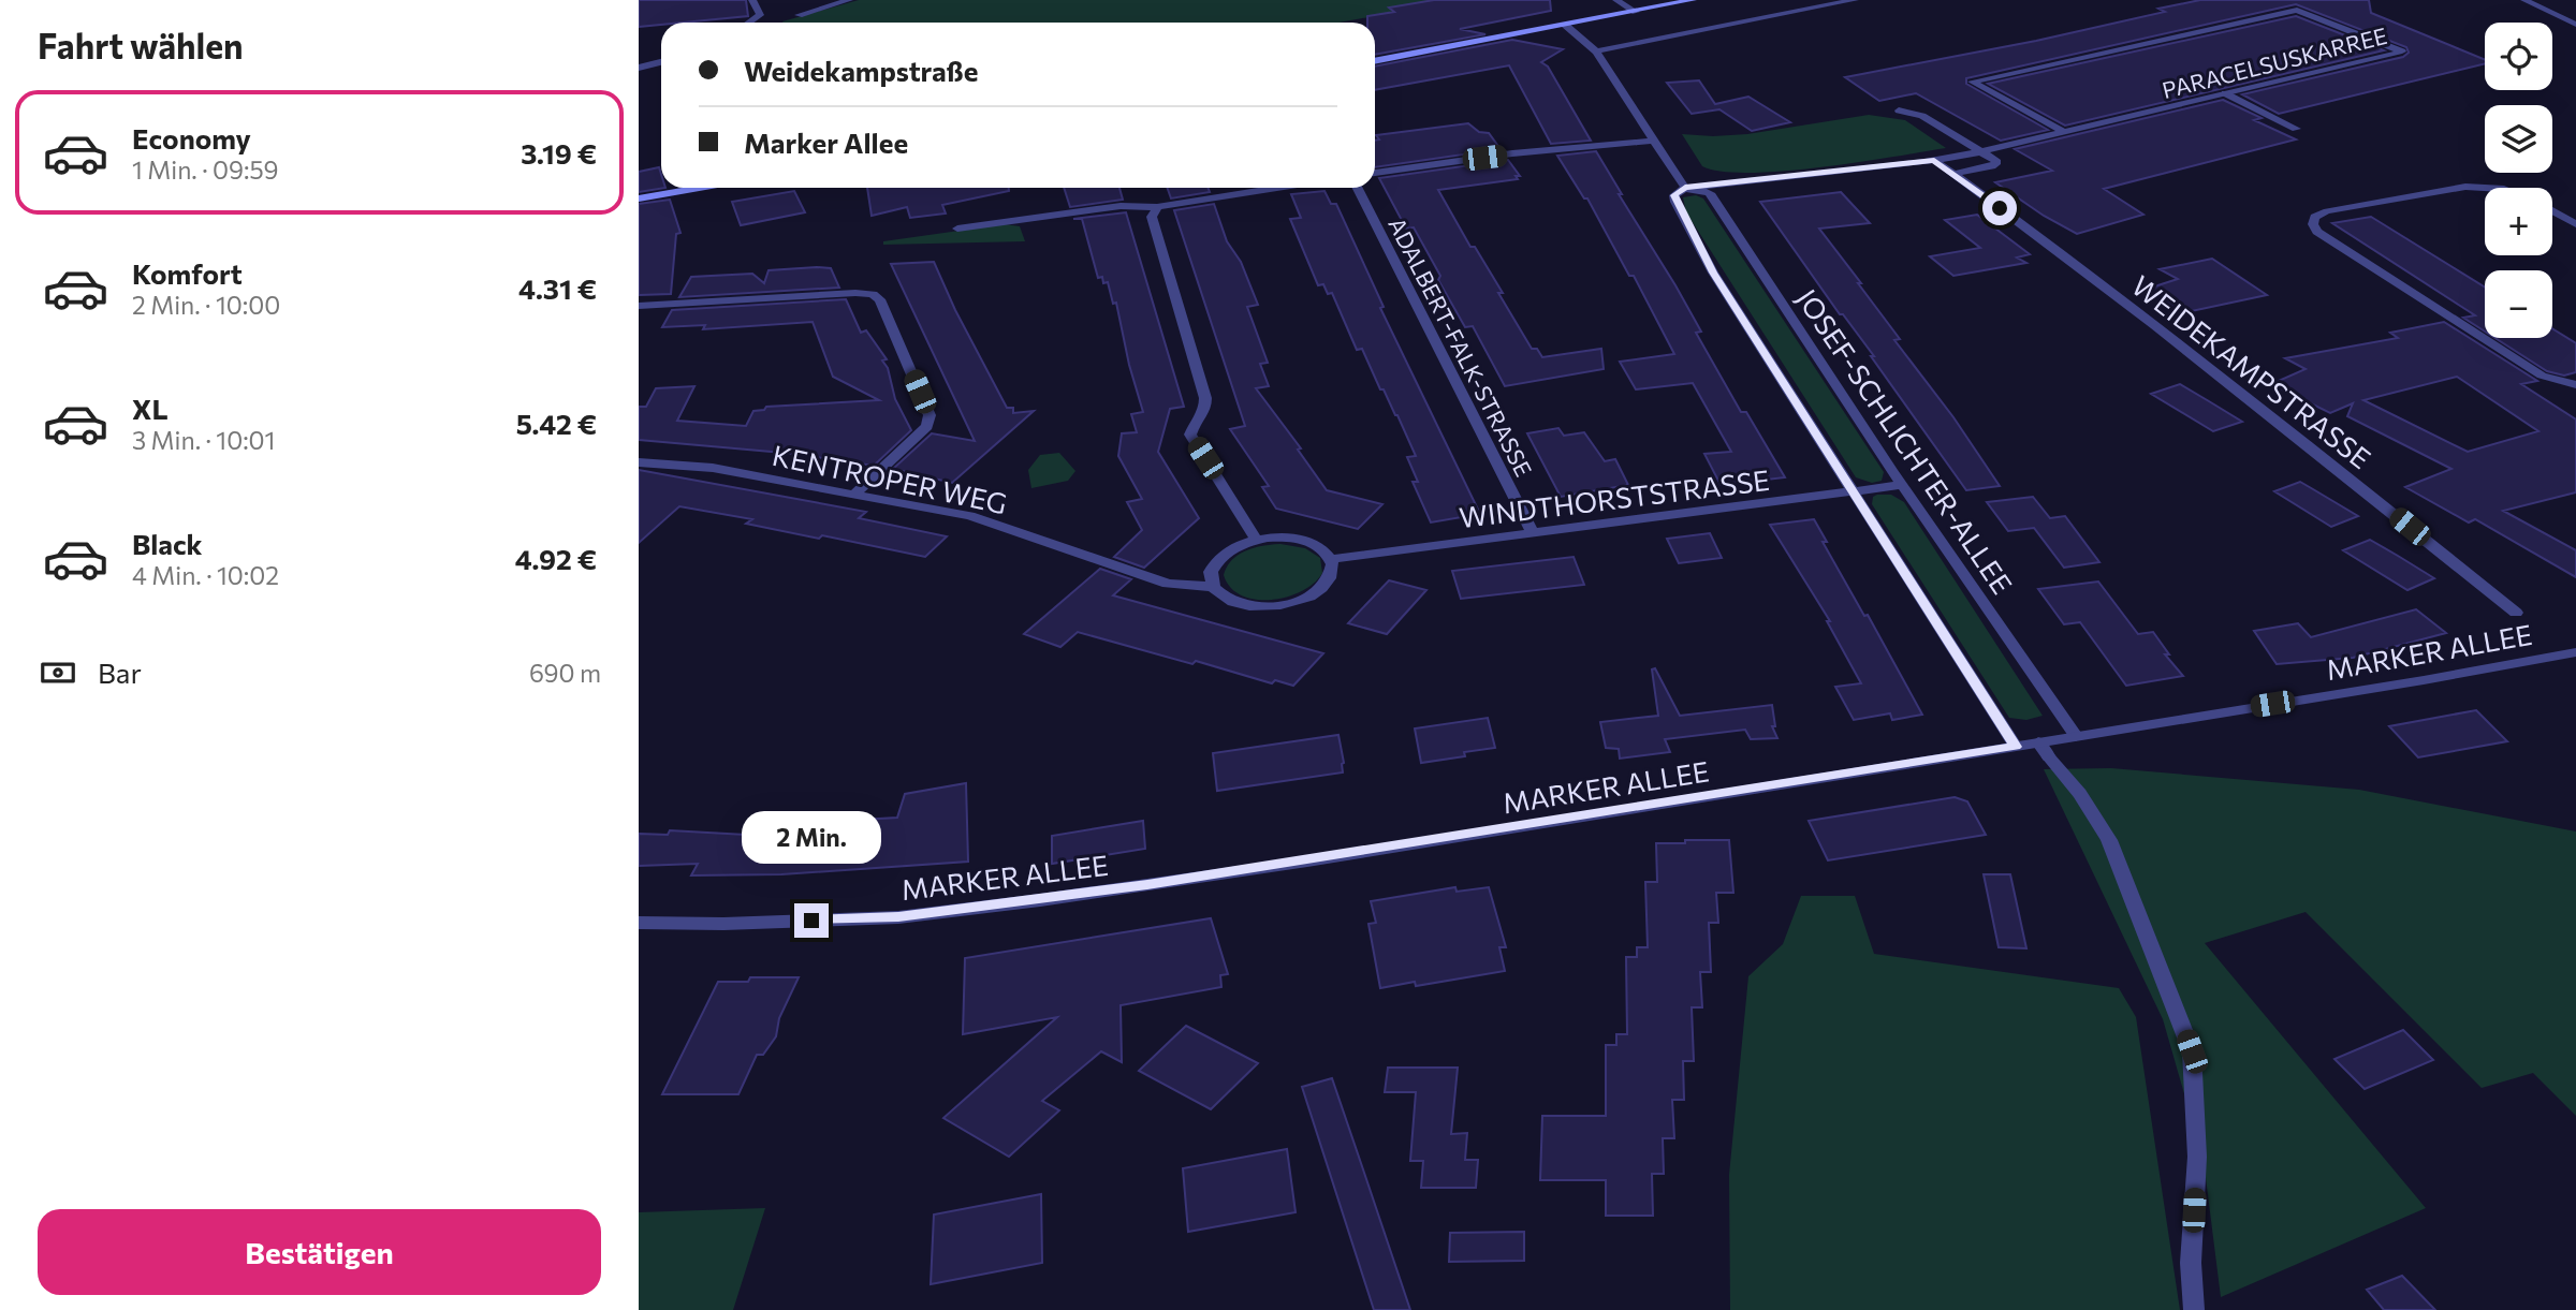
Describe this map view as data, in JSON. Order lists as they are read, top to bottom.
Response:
{
  "streets": {
    "street": [
      "PARACELSUSKARREE",
      "ADALBERT-FALK-STRASSE",
      "WEIDEKAMPSTRASSE",
      "JOSEF-SCHLICHTER-ALLEE",
      "KENTROPER WEG",
      "WINDTHORSTSTRASSE",
      "MARKER ALLEE"
    ]
  },
  "crossings": [
    ["PARACELSUSKARREE", "WEIDEKAMPSTRASSE"],
    ["PARACELSUSKARREE", "JOSEF-SCHLICHTER-ALLEE"],
    ["ADALBERT-FALK-STRASSE", "WINDTHORSTSTRASSE"],
    ["JOSEF-SCHLICHTER-ALLEE", "WINDTHORSTSTRASSE"],
    ["JOSEF-SCHLICHTER-ALLEE", "MARKER ALLEE"]
  ],
  "page": {
    "heading": "Fahrt wählen",
    "map_buttons": ["+", "−"],
    "banner": ["Weidekampstraße", "Marker Allee"],
    "list": [
      {
        "name": "Economy",
        "note": "1 Min. · 09:59",
        "value": "3.19 €"
      },
      {
        "name": "Komfort",
        "note": "2 Min. · 10:00",
        "value": "4.31 €"
      },
      {
        "name": "XL",
        "note": "3 Min. · 10:01",
        "value": "5.42 €"
      },
      {
        "name": "Black",
        "note": "4 Min. · 10:02",
        "value": "4.92 €"
      }
    ],
    "pay": ["Bar", "690 m"],
    "bubble": "2 Min.",
    "buttons": "Bestätigen"
  }
}
